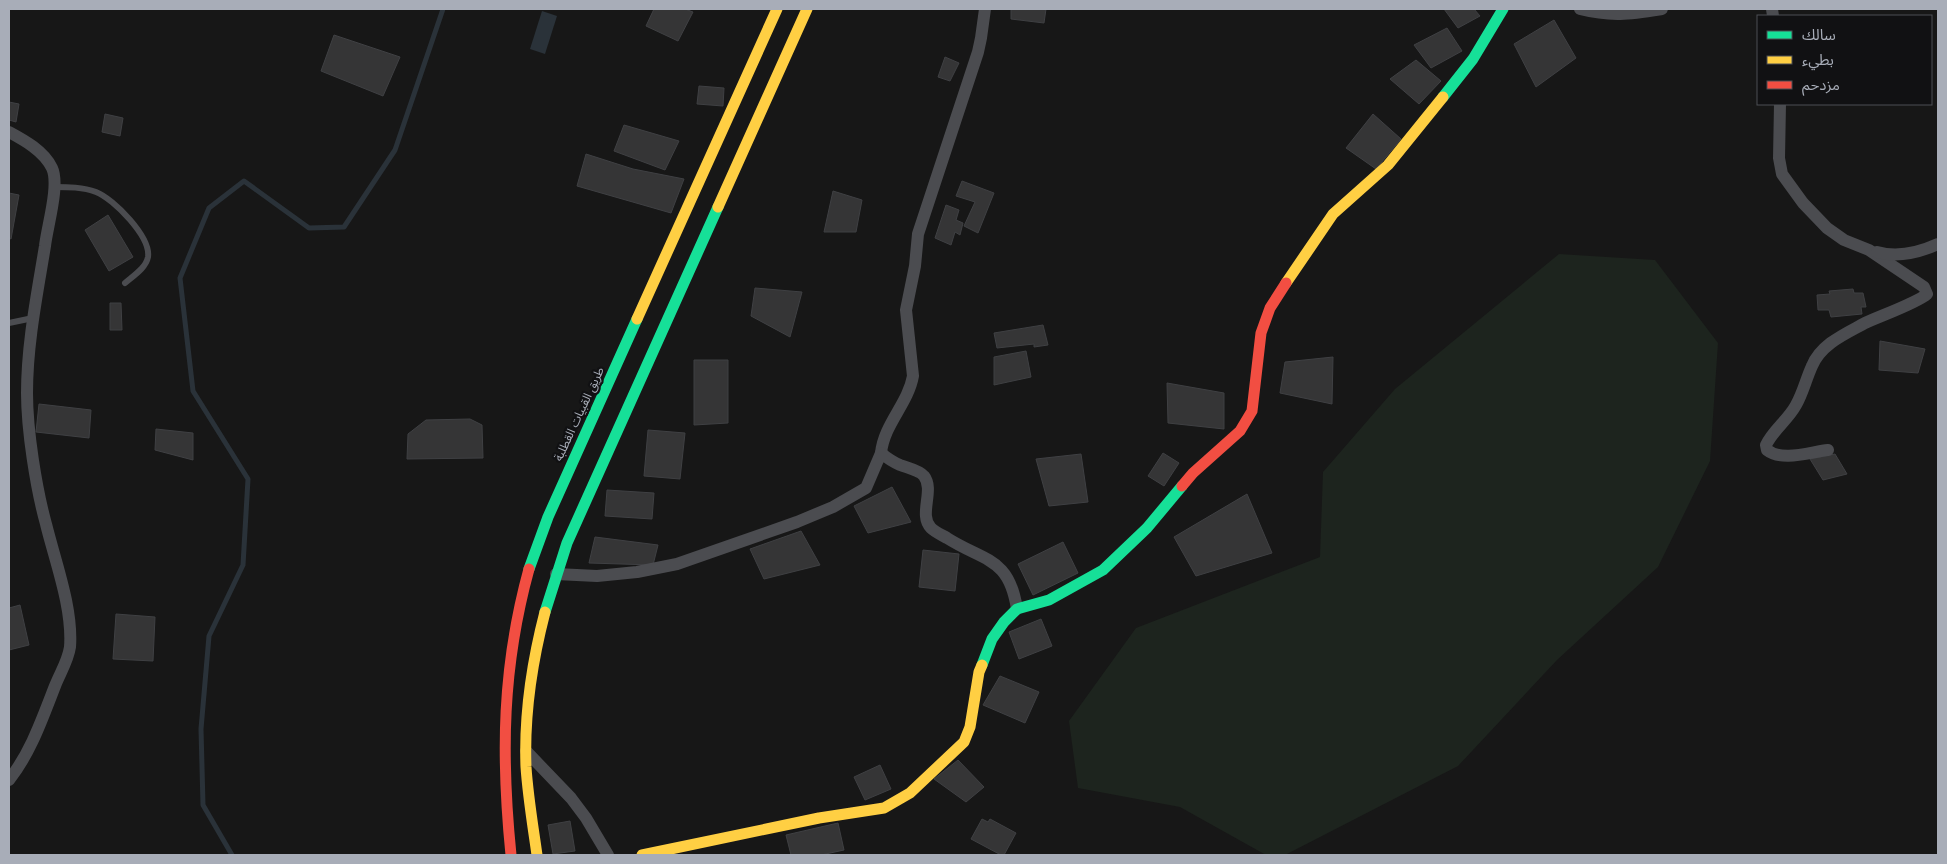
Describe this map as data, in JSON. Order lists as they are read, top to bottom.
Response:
{
  "streets": {
    "main road": ["طريق القبيات القطلبة"]
  },
  "legend": ["سالك", "بطيء", "مزدحم"]
}
